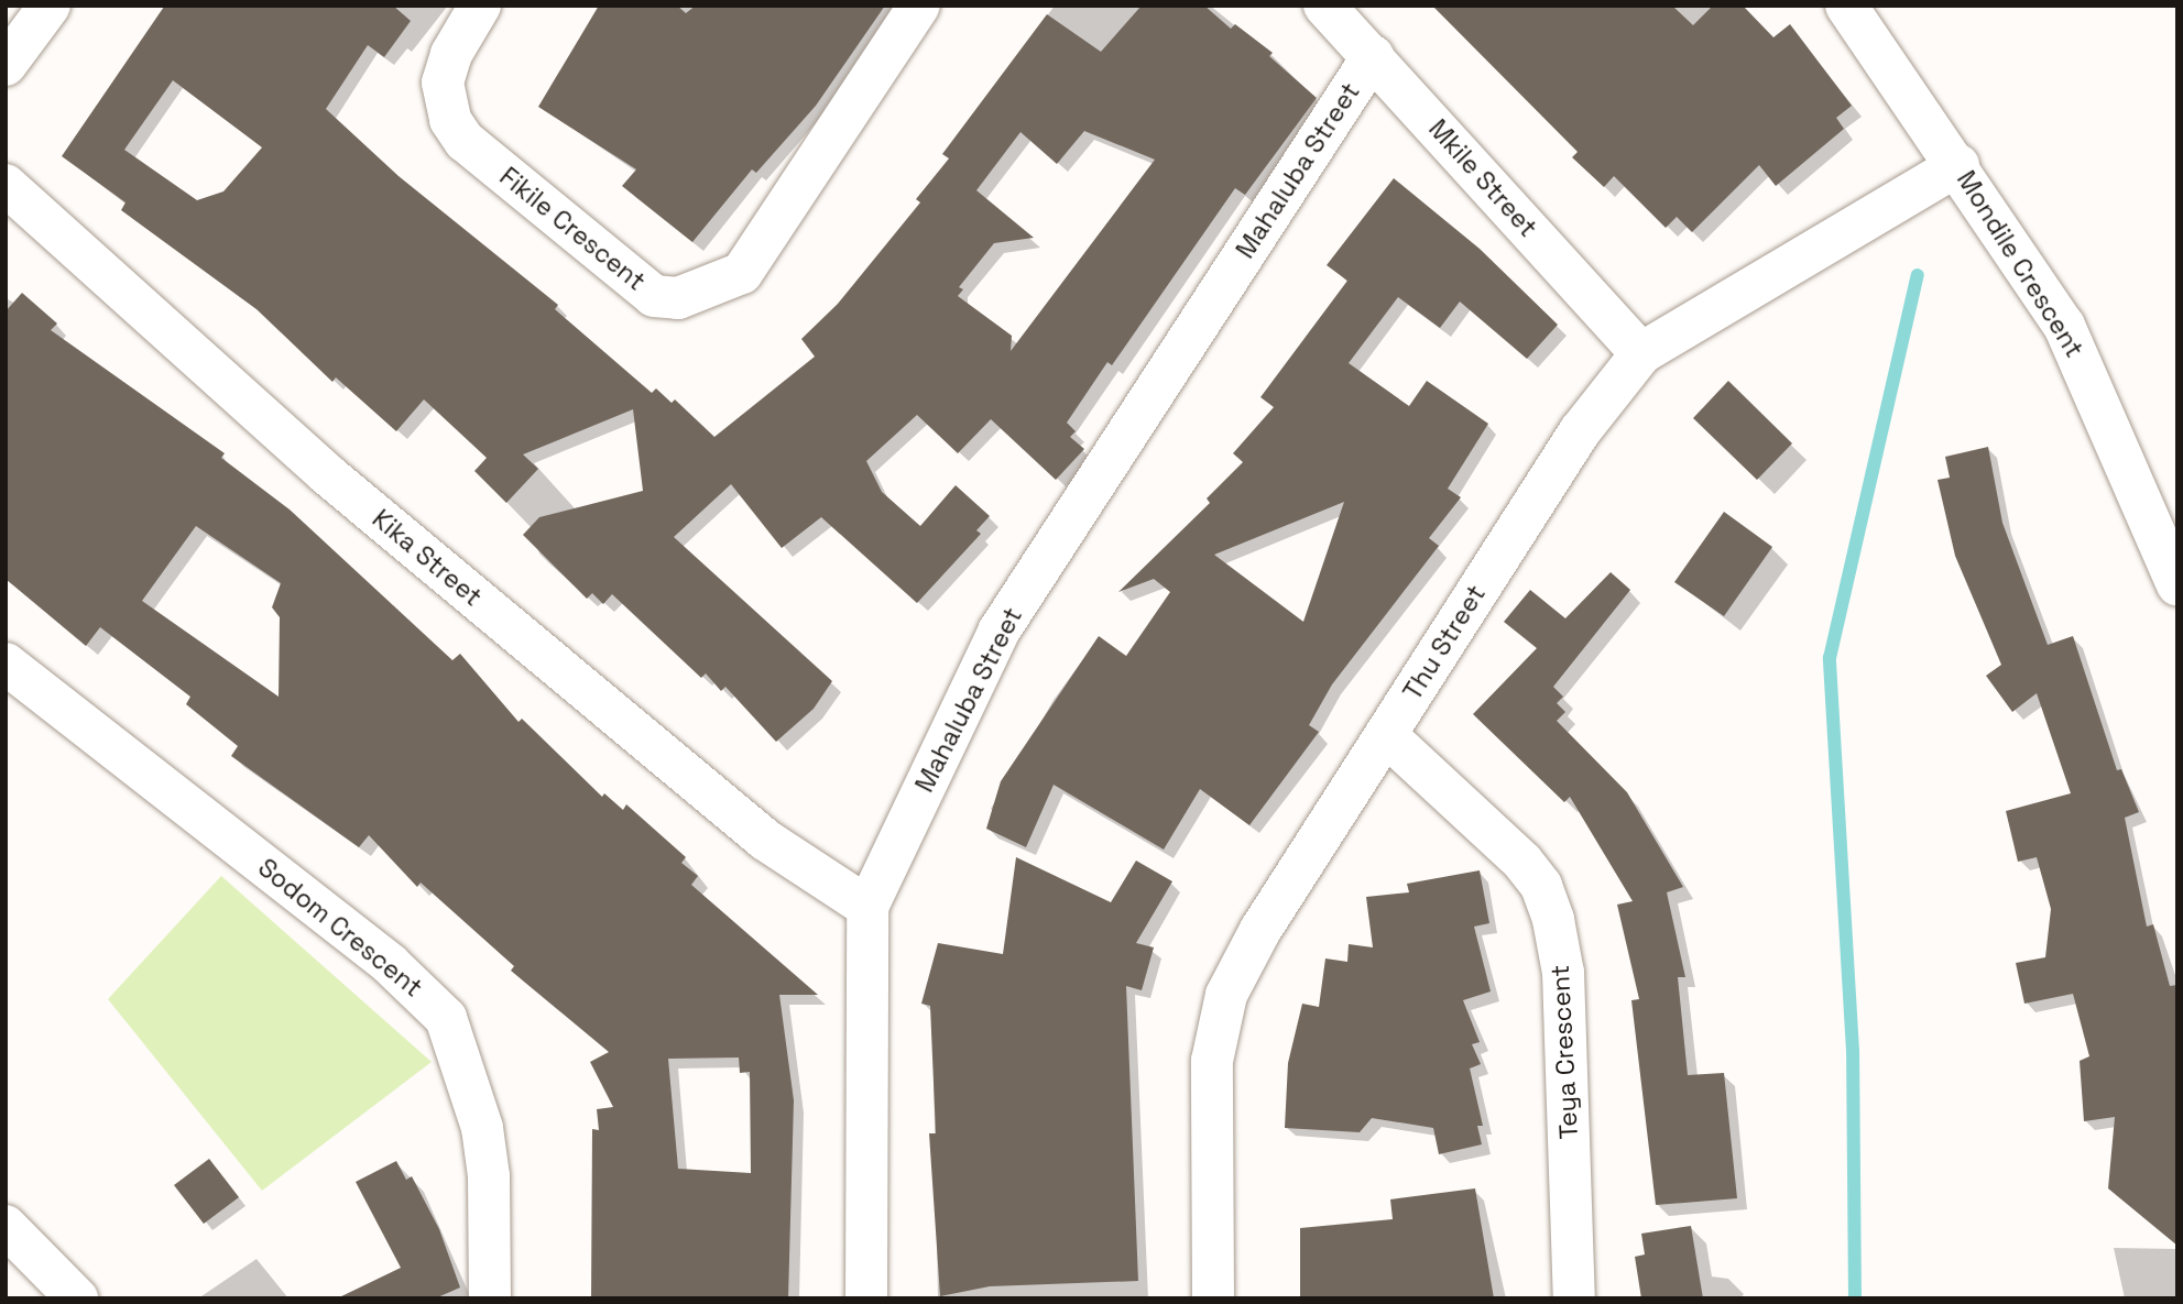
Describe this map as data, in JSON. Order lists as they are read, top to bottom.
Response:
{
  "streets": {
    "street": [
      "Mahaluba Street",
      "Mkile Street",
      "Fikile Crescent",
      "Mondile Crescent",
      "Kika Street",
      "Thu Street",
      "Sodom Crescent",
      "Teya Crescent"
    ]
  },
  "crossings": [
    ["Mahaluba Street", "Mkile Street"],
    ["Mahaluba Street", "Kika Street"],
    ["Mkile Street", "Thu Street"],
    ["Mondile Crescent", "Thu Street"],
    ["Thu Street", "Teya Crescent"]
  ]
}
